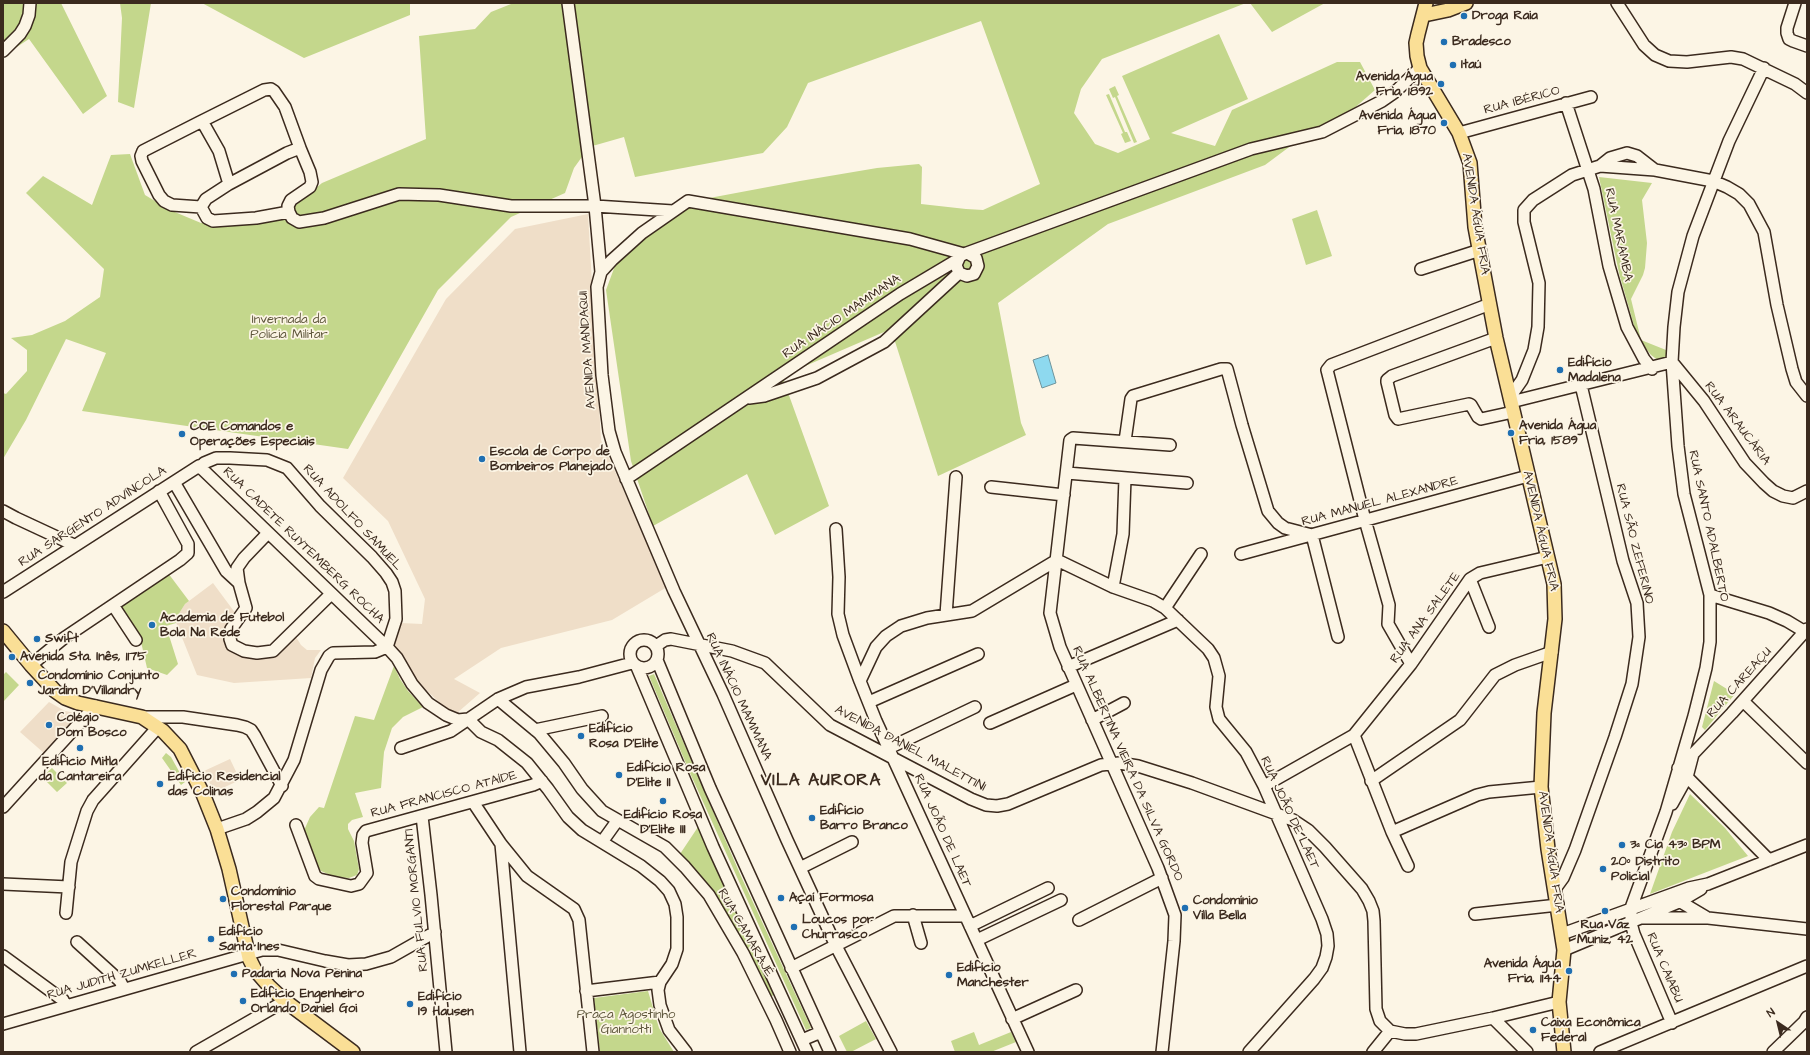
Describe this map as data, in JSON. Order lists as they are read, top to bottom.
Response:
{
  "streets": {
    "main road": ["AVENIDA ÁGUA FRIA"],
    "street": [
      "RUA IBÉRICO",
      "RUA MARAMBA",
      "RUA INÁCIO MAMMANA",
      "AVENIDA MANDAQUI",
      "RUA ARAUCÁRIA",
      "RUA MANUEL ALEXANDRE",
      "RUA SARGENTO ADVÍNCOLA",
      "RUA ADOLFO SAMUEL",
      "RUA SANTO ADALBERTO",
      "RUA SÃO ZEFERINO",
      "RUA CADETE RUYTEMBERG ROCHA",
      "RUA ANA SALETE",
      "RUA CAREAÇU",
      "AVENIDA DANIEL MALETTINI",
      "RUA ALBERTINA VIEIRA DA SILVA GORDO",
      "RUA FRANCISCO ATAÍDE",
      "RUA JOÃO DE LAET",
      "RUA FULVIO MORGANTI",
      "RUA CAMARAJÉ",
      "RUA CAIABU",
      "RUA JUDITH ZUMKELLER"
    ]
  },
  "crossings": [
    ["RUA IBÉRICO", "AVENIDA ÁGUA FRIA"],
    ["RUA IBÉRICO", "RUA MARAMBA"],
    ["AVENIDA ÁGUA FRIA", "RUA INÁCIO MAMMANA"],
    ["AVENIDA ÁGUA FRIA", "RUA MANUEL ALEXANDRE"],
    ["AVENIDA ÁGUA FRIA", "RUA SÃO ZEFERINO"],
    ["AVENIDA ÁGUA FRIA", "RUA ANA SALETE"],
    ["RUA INÁCIO MAMMANA", "AVENIDA MANDAQUI"],
    ["RUA INÁCIO MAMMANA", "AVENIDA DANIEL MALETTINI"],
    ["RUA ARAUCÁRIA", "RUA SANTO ADALBERTO"],
    ["RUA SARGENTO ADVÍNCOLA", "RUA ADOLFO SAMUEL"],
    ["RUA SARGENTO ADVÍNCOLA", "RUA CADETE RUYTEMBERG ROCHA"],
    ["RUA ADOLFO SAMUEL", "RUA CADETE RUYTEMBERG ROCHA"],
    ["RUA SANTO ADALBERTO", "RUA CAREAÇU"],
    ["AVENIDA DANIEL MALETTINI", "RUA ALBERTINA VIEIRA DA SILVA GORDO"],
    ["AVENIDA DANIEL MALETTINI", "RUA JOÃO DE LAET"],
    ["RUA ALBERTINA VIEIRA DA SILVA GORDO", "RUA JOÃO DE LAET"],
    ["RUA FRANCISCO ATAÍDE", "RUA FULVIO MORGANTI"],
    ["RUA FULVIO MORGANTI", "RUA JUDITH ZUMKELLER"]
  ],
  "districts": ["VILA AURORA"],
  "parks": ["Invernada da Polícia Militar", "Praça Agostinho Giannotti"],
  "places": [
    "Droga Raia",
    "Bradesco",
    "Itaú",
    "Avenida Água Fria, 1892",
    "Avenida Água Fria, 1870",
    "Edifício Madalena",
    "Avenida Água Fria, 1589",
    "COE Comandos e Operações Especiais",
    "Escola de Corpo de Bombeiros Planejado",
    "Academia de Futebol Bola Na Rede",
    "Swift",
    "Avenida Sta. Inês, 1175",
    "Condomínio Conjunto Jardim D'Villandry",
    "Colégio Dom Bosco",
    "Edifício Rosa D'Elite",
    "Edificio Mitla da Cantareira",
    "Edifício Rosa D'Elite II",
    "Edificio Residencial das Colinas",
    "Edifício Rosa D'Elite III",
    "Edifício Barro Branco",
    "3ª Cia 43º BPM",
    "20º Distrito Policial",
    "Açaí Formosa",
    "Condomínio Florestal Parque",
    "Condomínio Villa Bella",
    "Rua Vaz Muniz, 42",
    "Loucos por Churrasco",
    "Edifício Santa Ines",
    "Avenida Água Fria, 1144",
    "Padaria Nova Penina",
    "Edifício Manchester",
    "Edificio Engenheiro Orlando Daniel Goi",
    "Edifício I9 Hausen",
    "Caixa Econômica Federal"
  ],
  "north": "top left"
}
